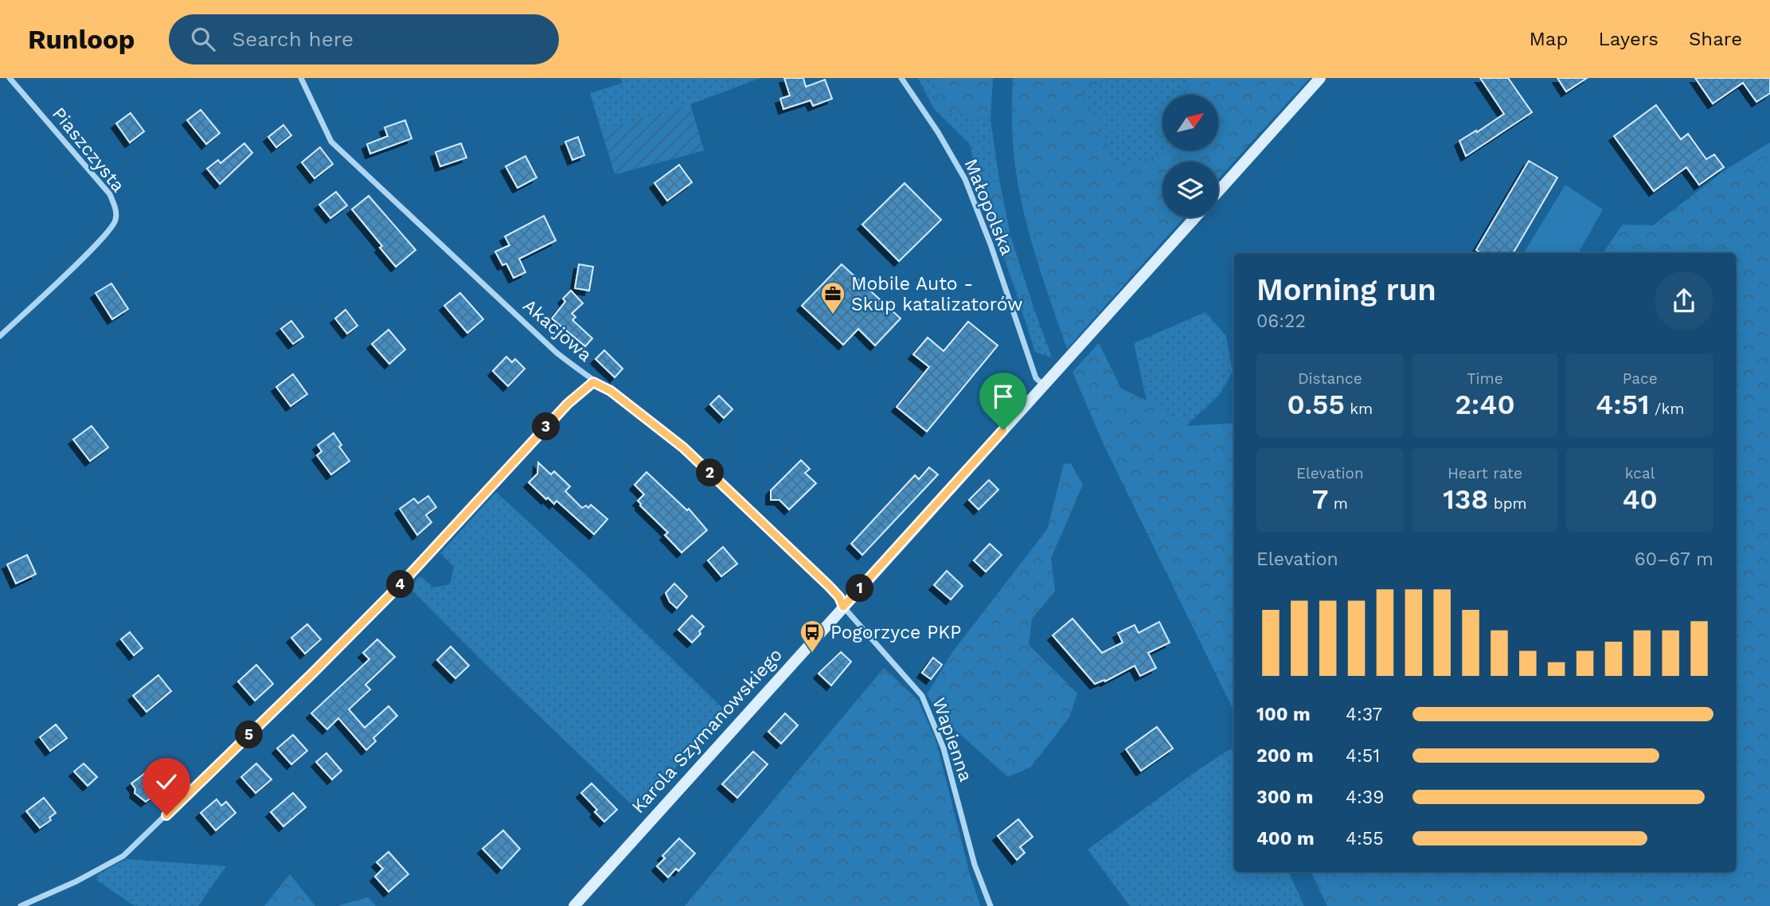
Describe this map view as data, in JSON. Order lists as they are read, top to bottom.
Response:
{
  "streets": {
    "street": [
      "Piaszczysta",
      "Małopolska",
      "Akacjowa",
      "Karola Szymanowskiego",
      "Wapienna"
    ]
  },
  "crossings": [
    ["Małopolska", "Karola Szymanowskiego"],
    ["Akacjowa", "Karola Szymanowskiego"],
    ["Akacjowa", "Wapienna"],
    ["Karola Szymanowskiego", "Wapienna"]
  ],
  "places": {
    "office": ["Mobile Auto - Skup katalizatorów"],
    "bus stop": ["Pogorzyce PKP"]
  },
  "north": "top right",
  "page": {
    "header": "Runloop",
    "search": "Search here",
    "nav": ["Map", "Layers", "Share"],
    "heading": ["Morning run", "06:22"],
    "stats": [
      ["Distance", "0.55 km"],
      ["Time", "2:40"],
      ["Pace", "4:51 /km"],
      ["Elevation", "7 m"],
      ["Heart rate", "138 bpm"],
      ["kcal", "40"]
    ],
    "pins": [
      "3",
      "2",
      "4",
      "1",
      "5"
    ],
    "chart": ["Elevation", "60–67 m"],
    "list": [
      {
        "name": "100 m",
        "note": "4:37"
      },
      {
        "name": "200 m",
        "note": "4:51"
      },
      {
        "name": "300 m",
        "note": "4:39"
      },
      {
        "name": "400 m",
        "note": "4:55"
      }
    ]
  }
}
